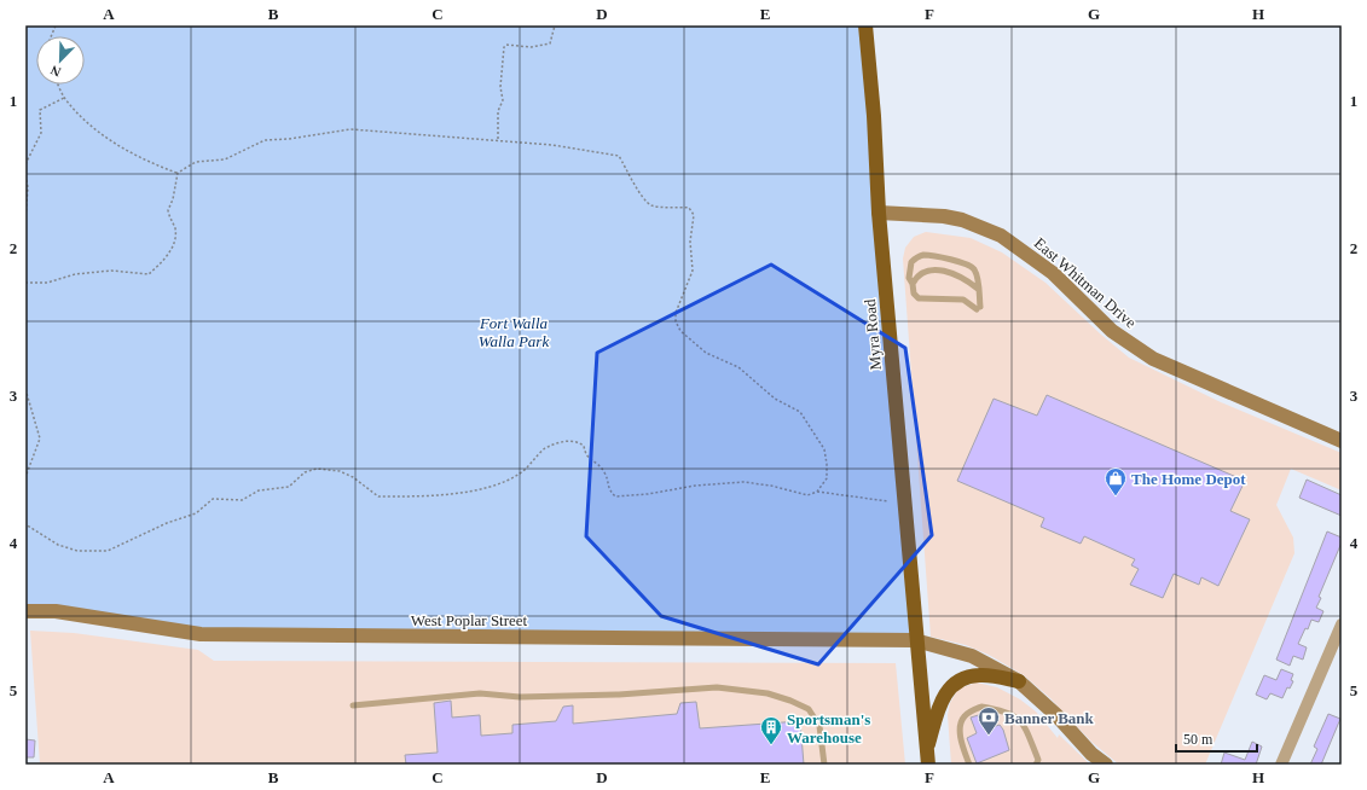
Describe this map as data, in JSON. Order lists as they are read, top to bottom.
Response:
{
  "streets": {
    "highway": ["Myra Road"],
    "main road": ["East Whitman Drive", "West Poplar Street"]
  },
  "crossings": [
    ["East Whitman Drive", "Myra Road"],
    ["Myra Road", "West Poplar Street"]
  ],
  "parks": ["Fort Walla Walla Park"],
  "places": {
    "shop": ["The Home Depot"],
    "bank": ["Banner Bank"],
    "building": ["Sportsman's Warehouse"]
  },
  "scale_bar": "50 m",
  "north": "bottom left",
  "grid": {
    "columns": [
      "A",
      "B",
      "C",
      "D",
      "E",
      "F",
      "G",
      "H"
    ],
    "rows": [
      "1",
      "2",
      "3",
      "4",
      "5"
    ]
  }
}
